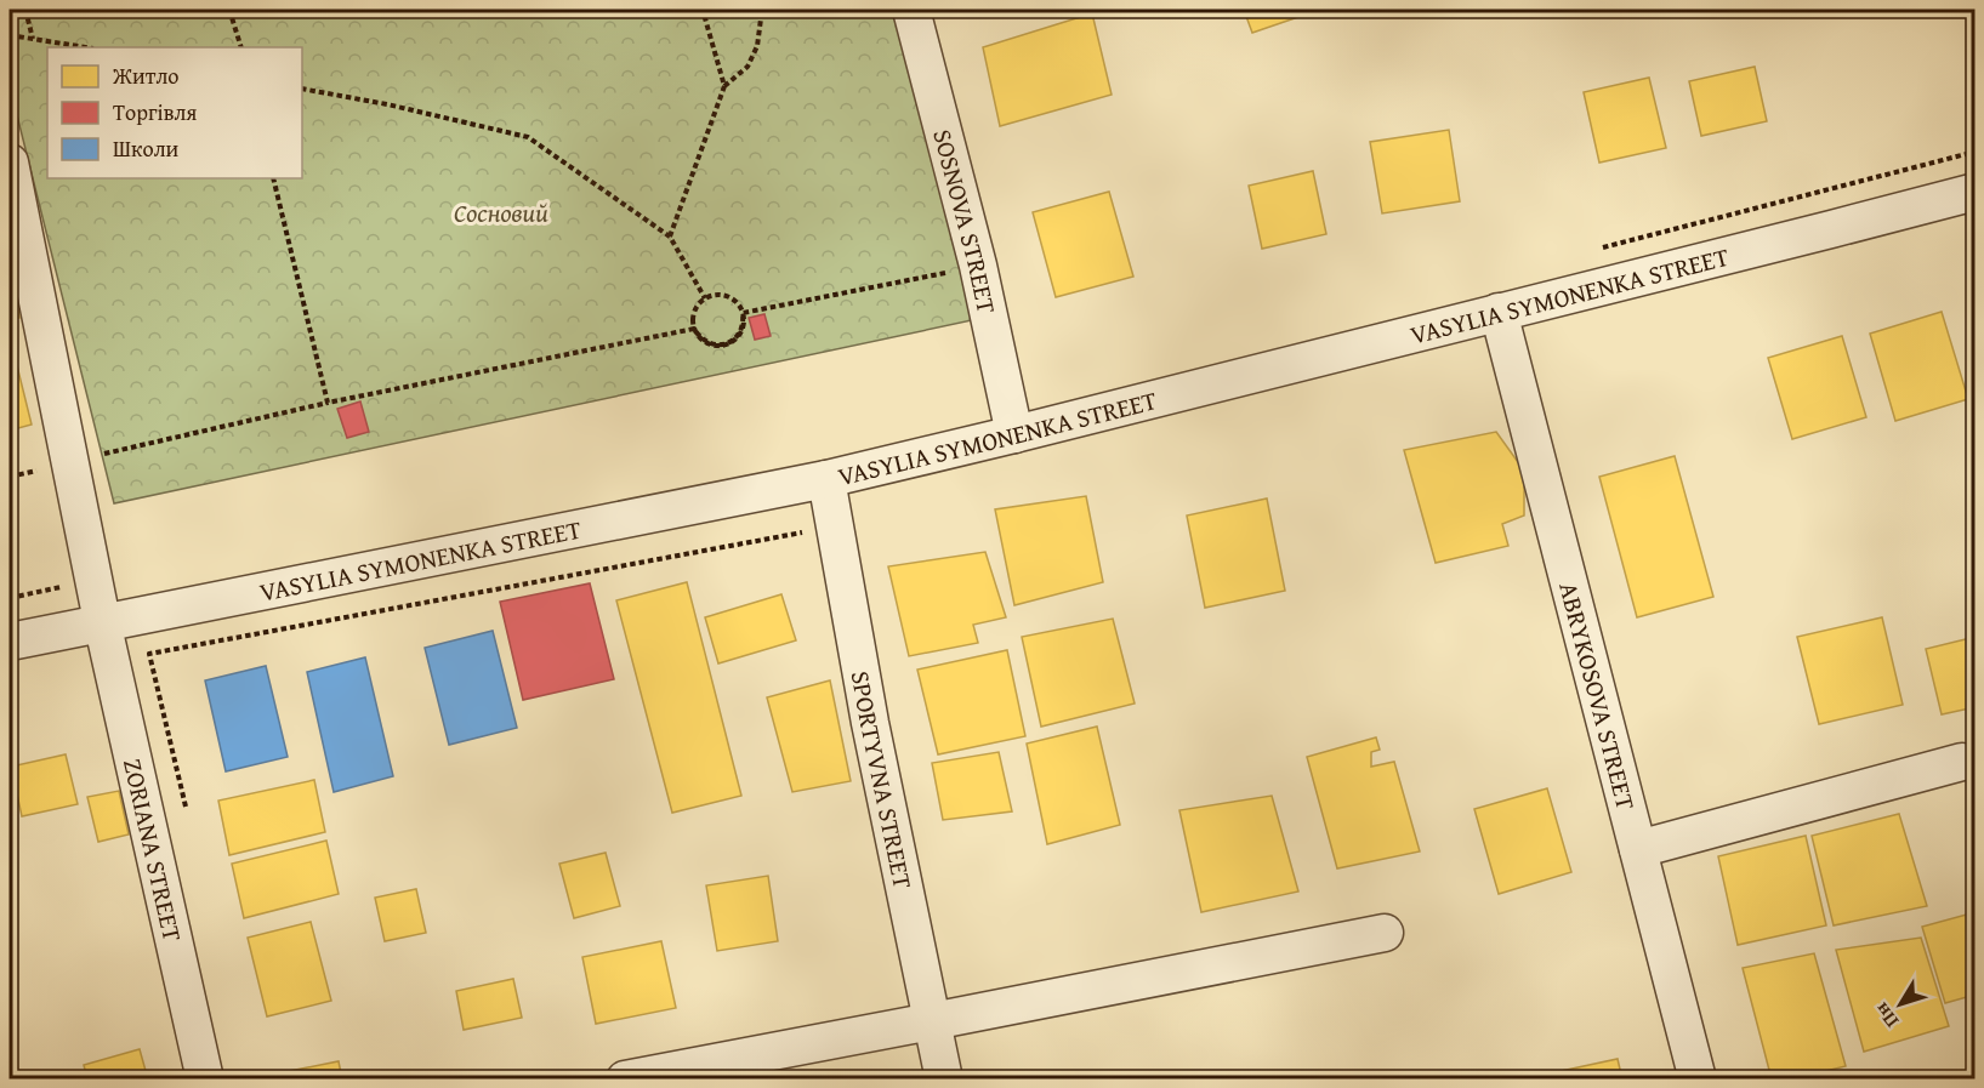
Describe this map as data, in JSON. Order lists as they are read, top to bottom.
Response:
{
  "streets": {
    "street": [
      "SOSNOVA STREET",
      "VASYLIA SYMONENKA STREET",
      "ABRYKOSOVA STREET",
      "SPORTYVNA STREET",
      "ZORIANA STREET"
    ]
  },
  "crossings": [
    ["SOSNOVA STREET", "VASYLIA SYMONENKA STREET"],
    ["VASYLIA SYMONENKA STREET", "ABRYKOSOVA STREET"],
    ["VASYLIA SYMONENKA STREET", "SPORTYVNA STREET"],
    ["VASYLIA SYMONENKA STREET", "ZORIANA STREET"]
  ],
  "parks": ["Сосновий"],
  "legend": ["Житло", "Торгівля", "Школи"],
  "north": "bottom left"
}
